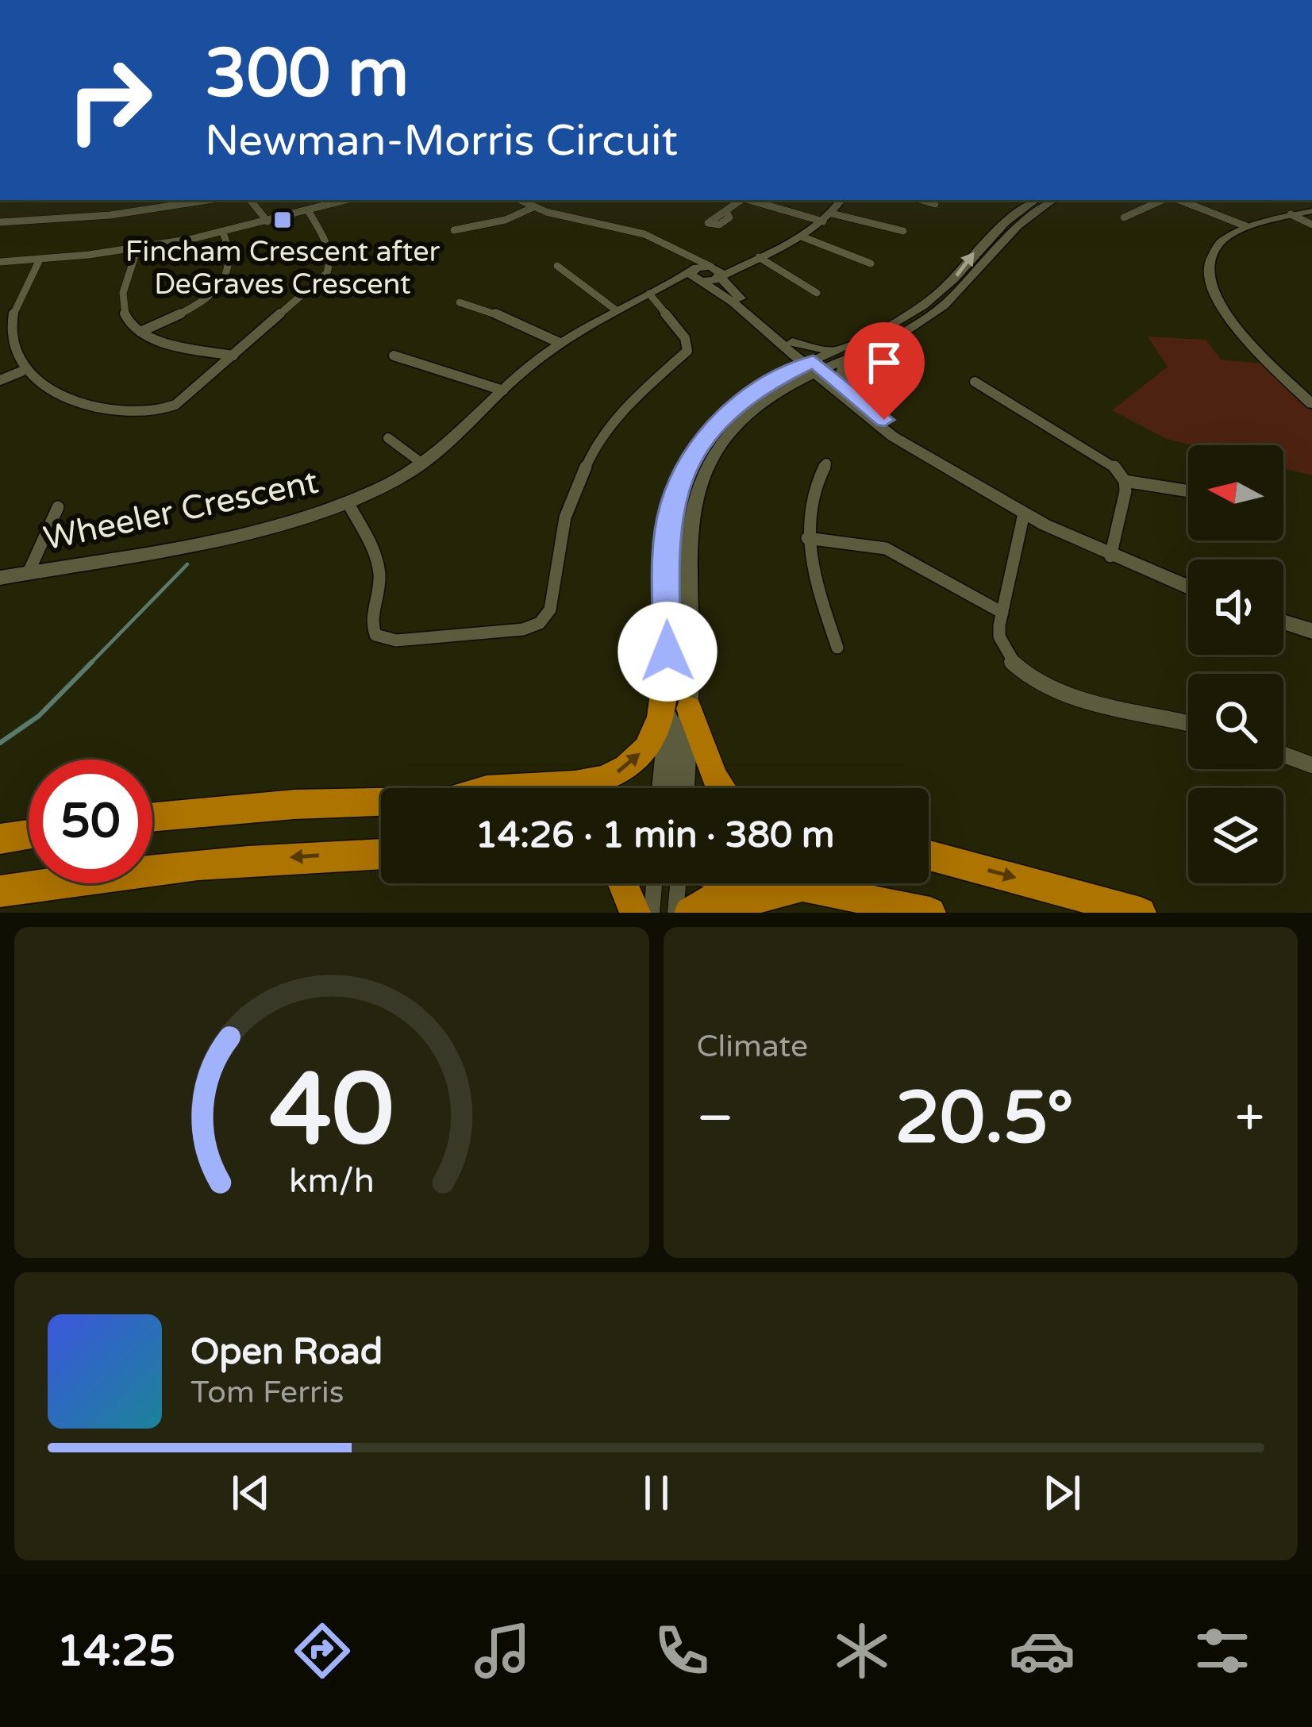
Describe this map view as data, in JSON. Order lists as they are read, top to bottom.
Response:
{
  "streets": {
    "street": ["Wheeler Crescent"]
  },
  "places": {
    "transit": ["Fincham Crescent after DeGraves Crescent"]
  },
  "north": "left",
  "page": {
    "turn": ["300 m", "Newman-Morris Circuit"],
    "limit": "50",
    "trip": "14:26 · 1 min · 380 m",
    "tile": "Climate",
    "heat": ["−", "20.5°", "+"],
    "song": ["Open Road", "Tom Ferris"],
    "tabs": "14:25",
    "gauge": ["40", "km/h"]
  }
}
